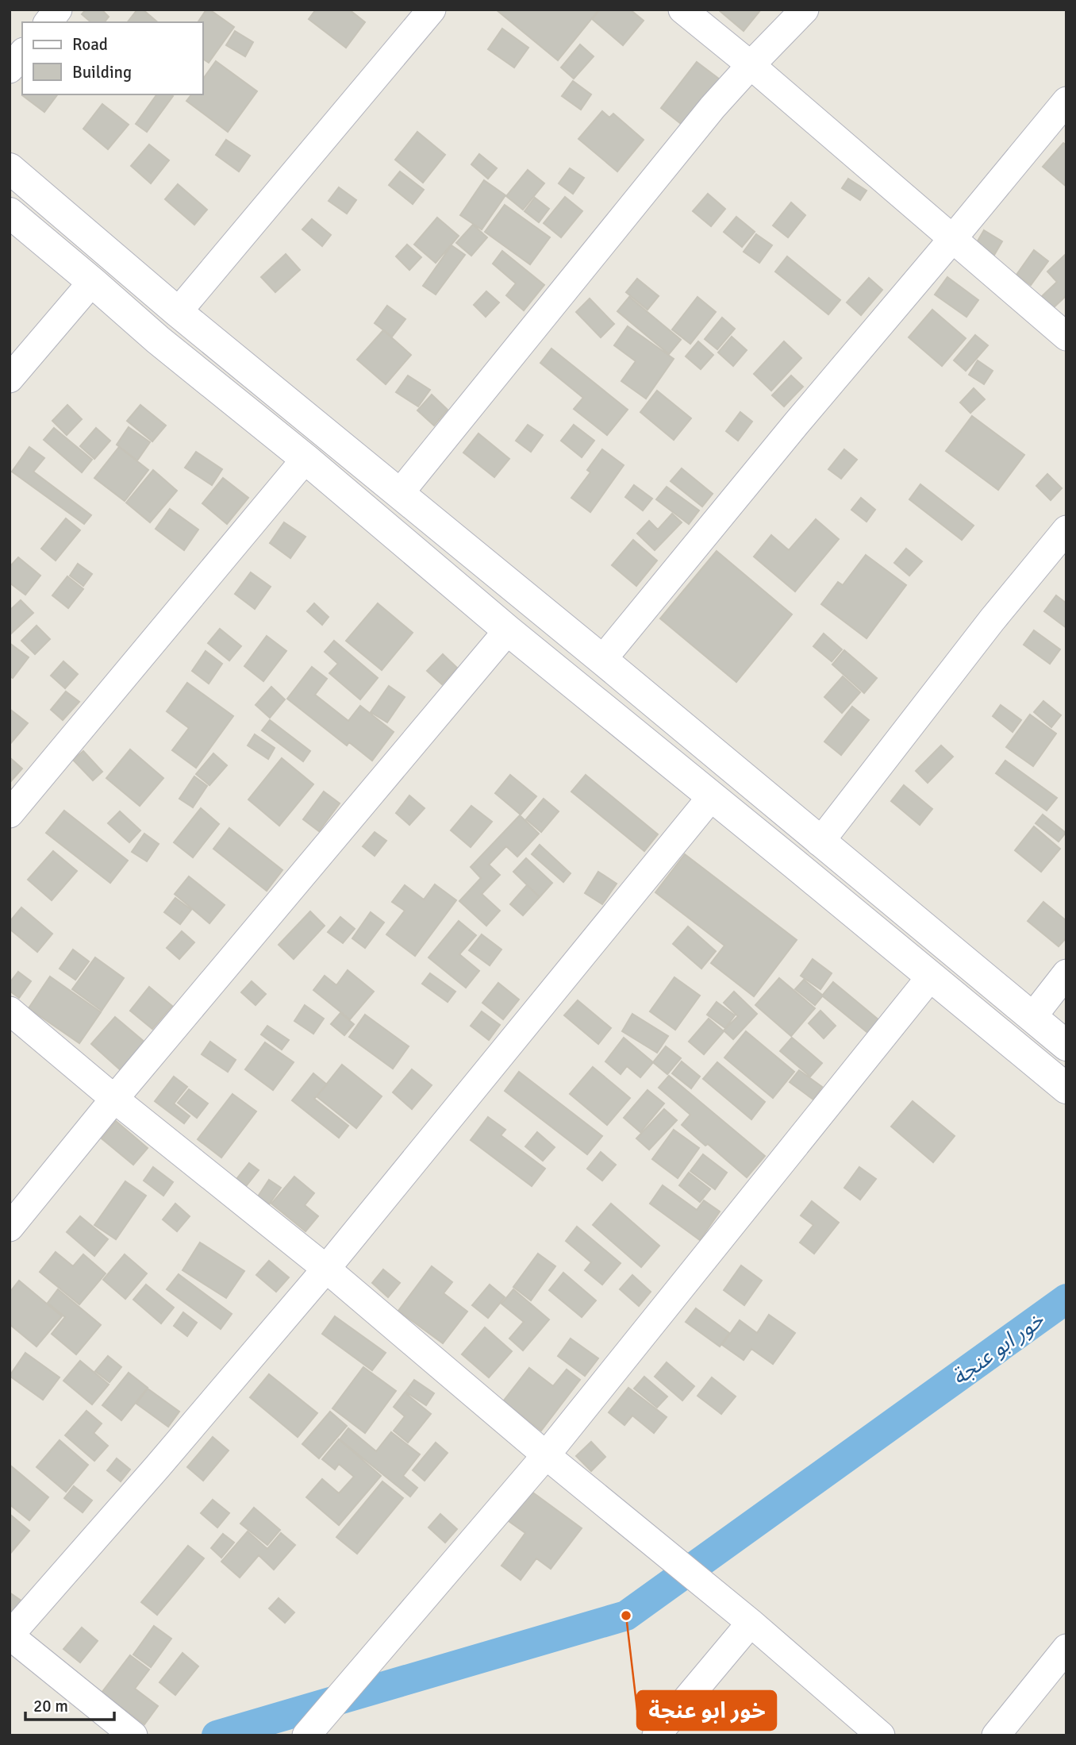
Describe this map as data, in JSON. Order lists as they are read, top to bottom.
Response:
{
  "water": ["خور ابو عنجة"],
  "places": ["خور ابو عنجة"],
  "legend": ["Road", "Building"],
  "scale_bar": "20 m"
}
